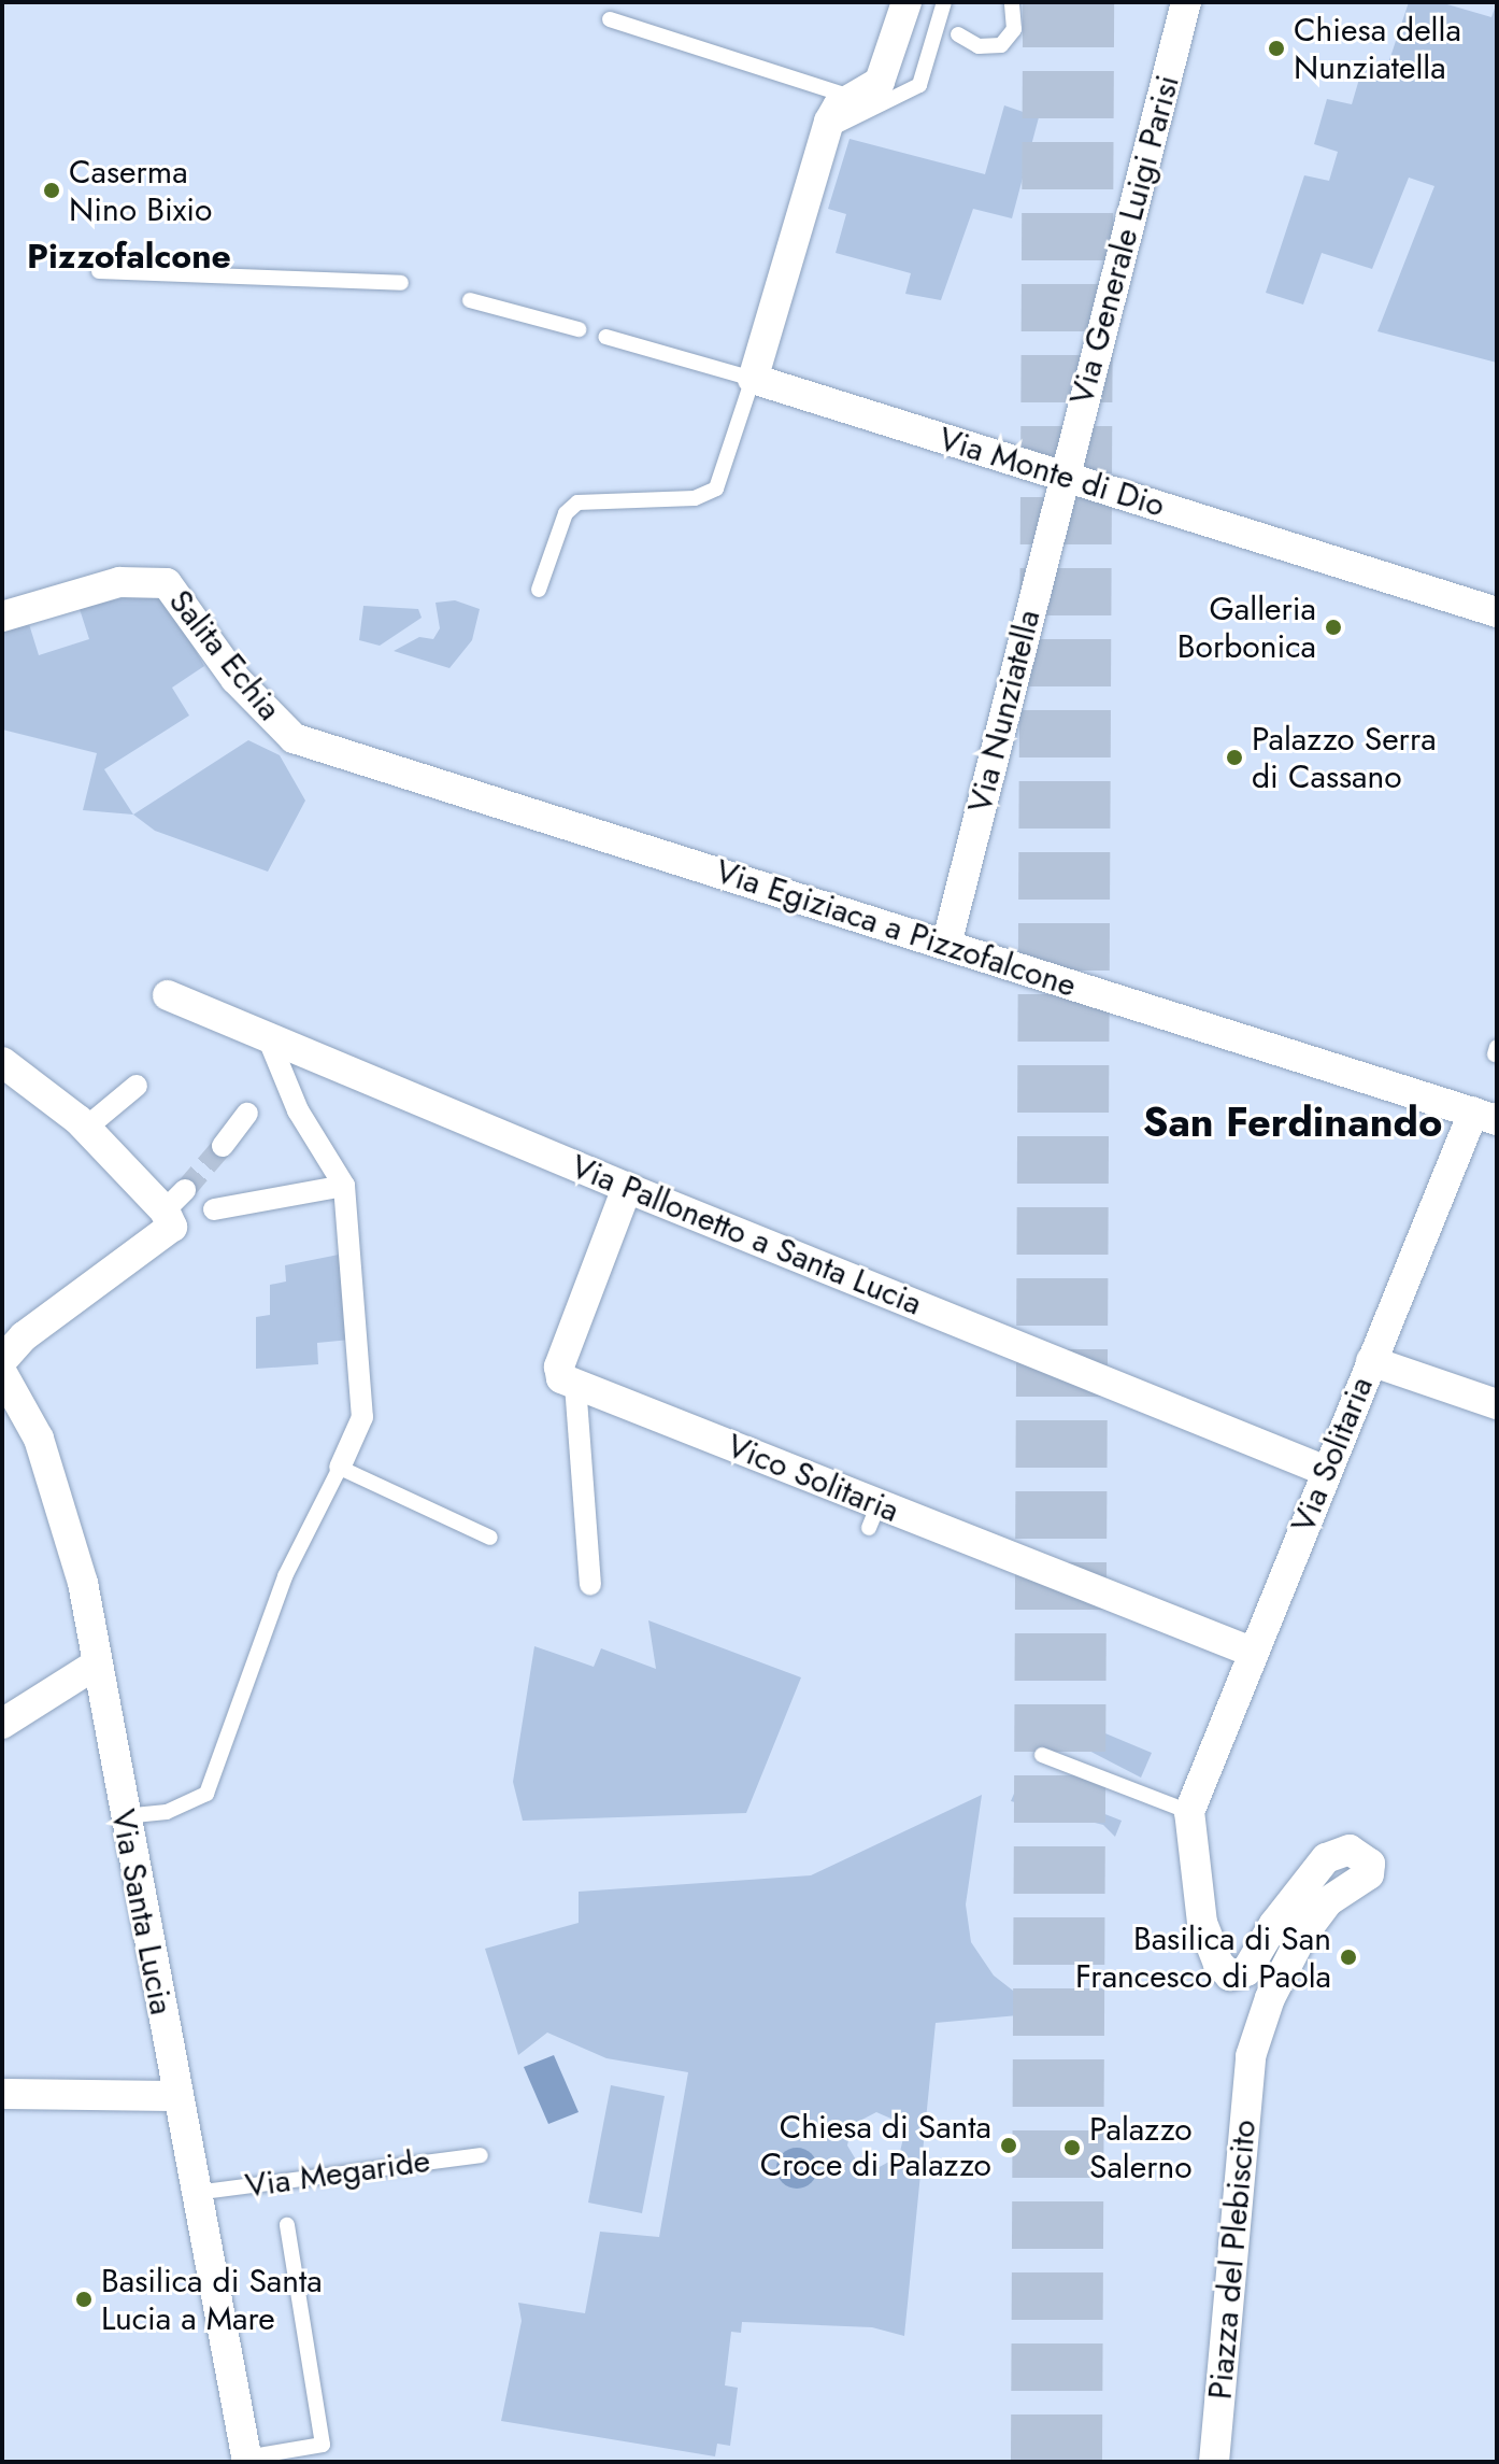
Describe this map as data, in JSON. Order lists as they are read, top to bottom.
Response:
{
  "streets": {
    "street": [
      "Via Generale Luigi Parisi",
      "Via Monte di Dio",
      "Salita Echia",
      "Via Nunziatella",
      "Via Egiziaca a Pizzofalcone",
      "Via Pallonetto a Santa Lucia",
      "Via Solitaria",
      "Vico Solitaria",
      "Via Santa Lucia",
      "Piazza del Plebiscito"
    ],
    "lane": ["Via Megaride"]
  },
  "crossings": [
    ["Via Generale Luigi Parisi", "Via Monte di Dio"],
    ["Via Generale Luigi Parisi", "Via Nunziatella"],
    ["Via Monte di Dio", "Via Nunziatella"],
    ["Salita Echia", "Via Egiziaca a Pizzofalcone"],
    ["Via Nunziatella", "Via Egiziaca a Pizzofalcone"],
    ["Via Egiziaca a Pizzofalcone", "Via Solitaria"],
    ["Via Pallonetto a Santa Lucia", "Via Solitaria"],
    ["Via Solitaria", "Vico Solitaria"],
    ["Via Solitaria", "Piazza del Plebiscito"],
    ["Via Santa Lucia", "Via Megaride"]
  ],
  "districts": ["Pizzofalcone", "San Ferdinando"],
  "places": [
    "Chiesa della Nunziatella",
    "Caserma Nino Bixio",
    "Galleria Borbonica",
    "Palazzo Serra di Cassano",
    "Basilica di San Francesco di Paola",
    "Chiesa di Santa Croce di Palazzo",
    "Palazzo Salerno",
    "Basilica di Santa Lucia a Mare"
  ]
}
